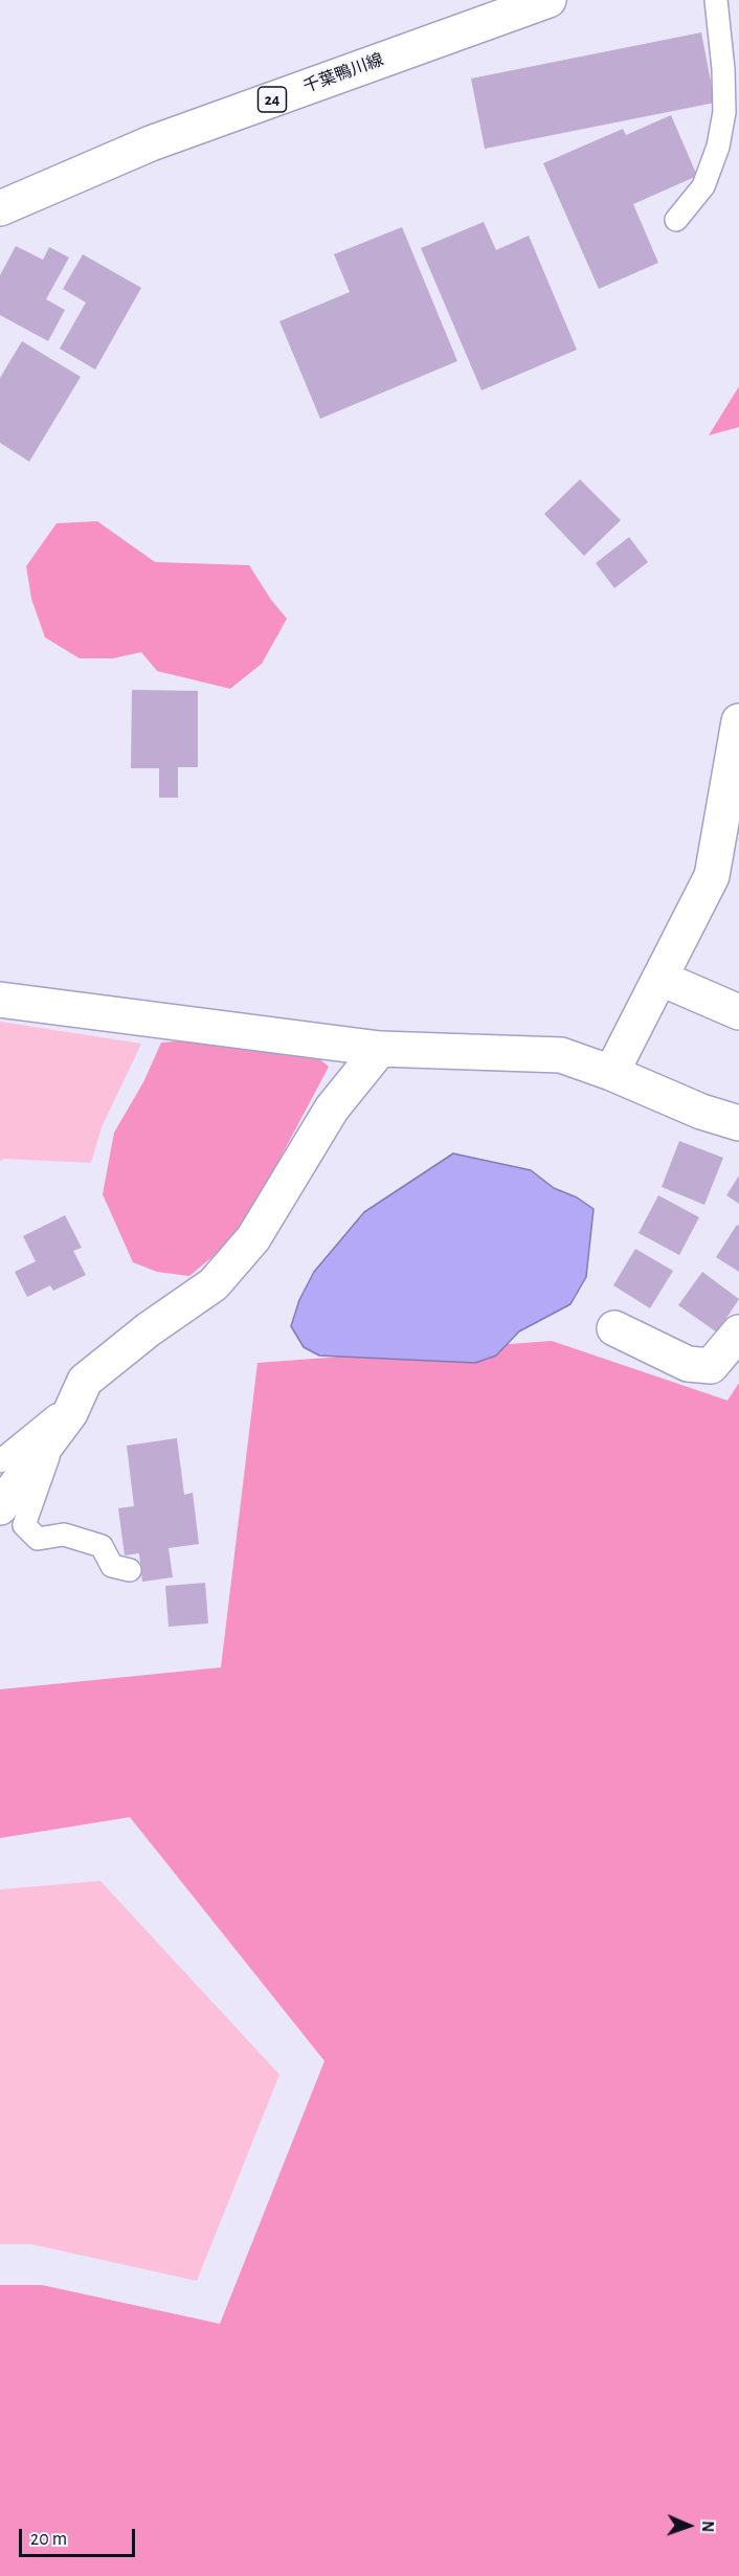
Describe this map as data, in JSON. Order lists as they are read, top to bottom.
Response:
{
  "streets": {
    "street": ["千葉鴨川線", "24"]
  },
  "scale_bar": "20 m",
  "north": "right"
}
